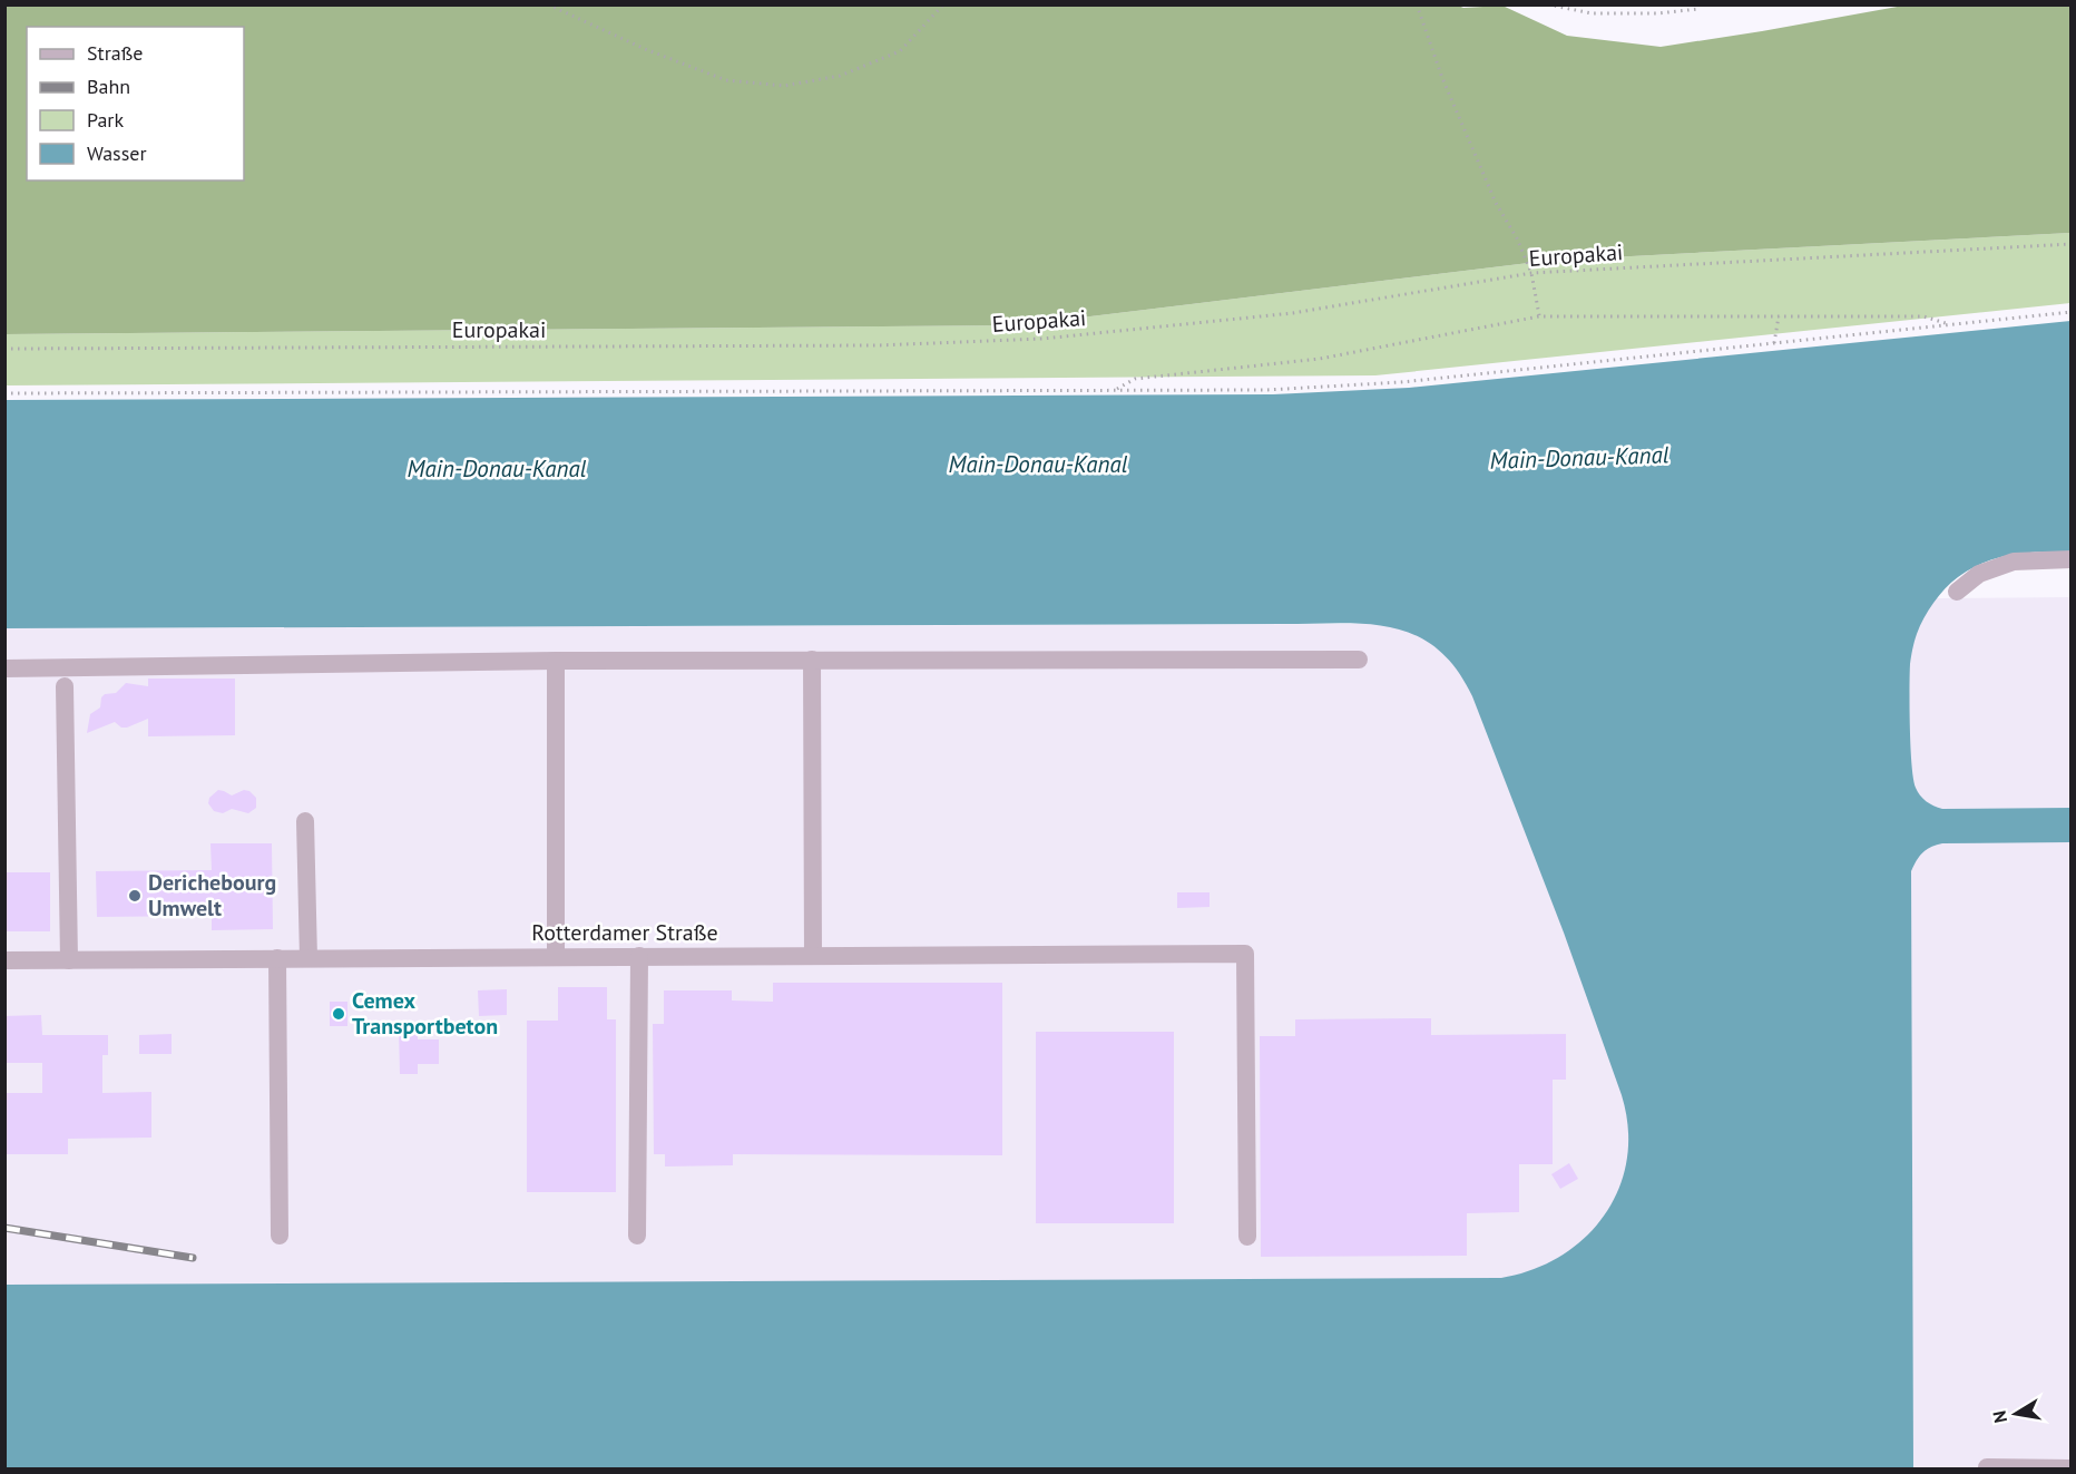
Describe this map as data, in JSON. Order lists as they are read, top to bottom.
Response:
{
  "streets": {
    "street": ["Rotterdamer Straße"],
    "path": ["Europakai"]
  },
  "water": ["Main-Donau-Kanal"],
  "places": ["Derichebourg Umwelt", "Cemex Transportbeton"],
  "legend": [
    "Straße",
    "Bahn",
    "Park",
    "Wasser"
  ],
  "north": "left"
}
